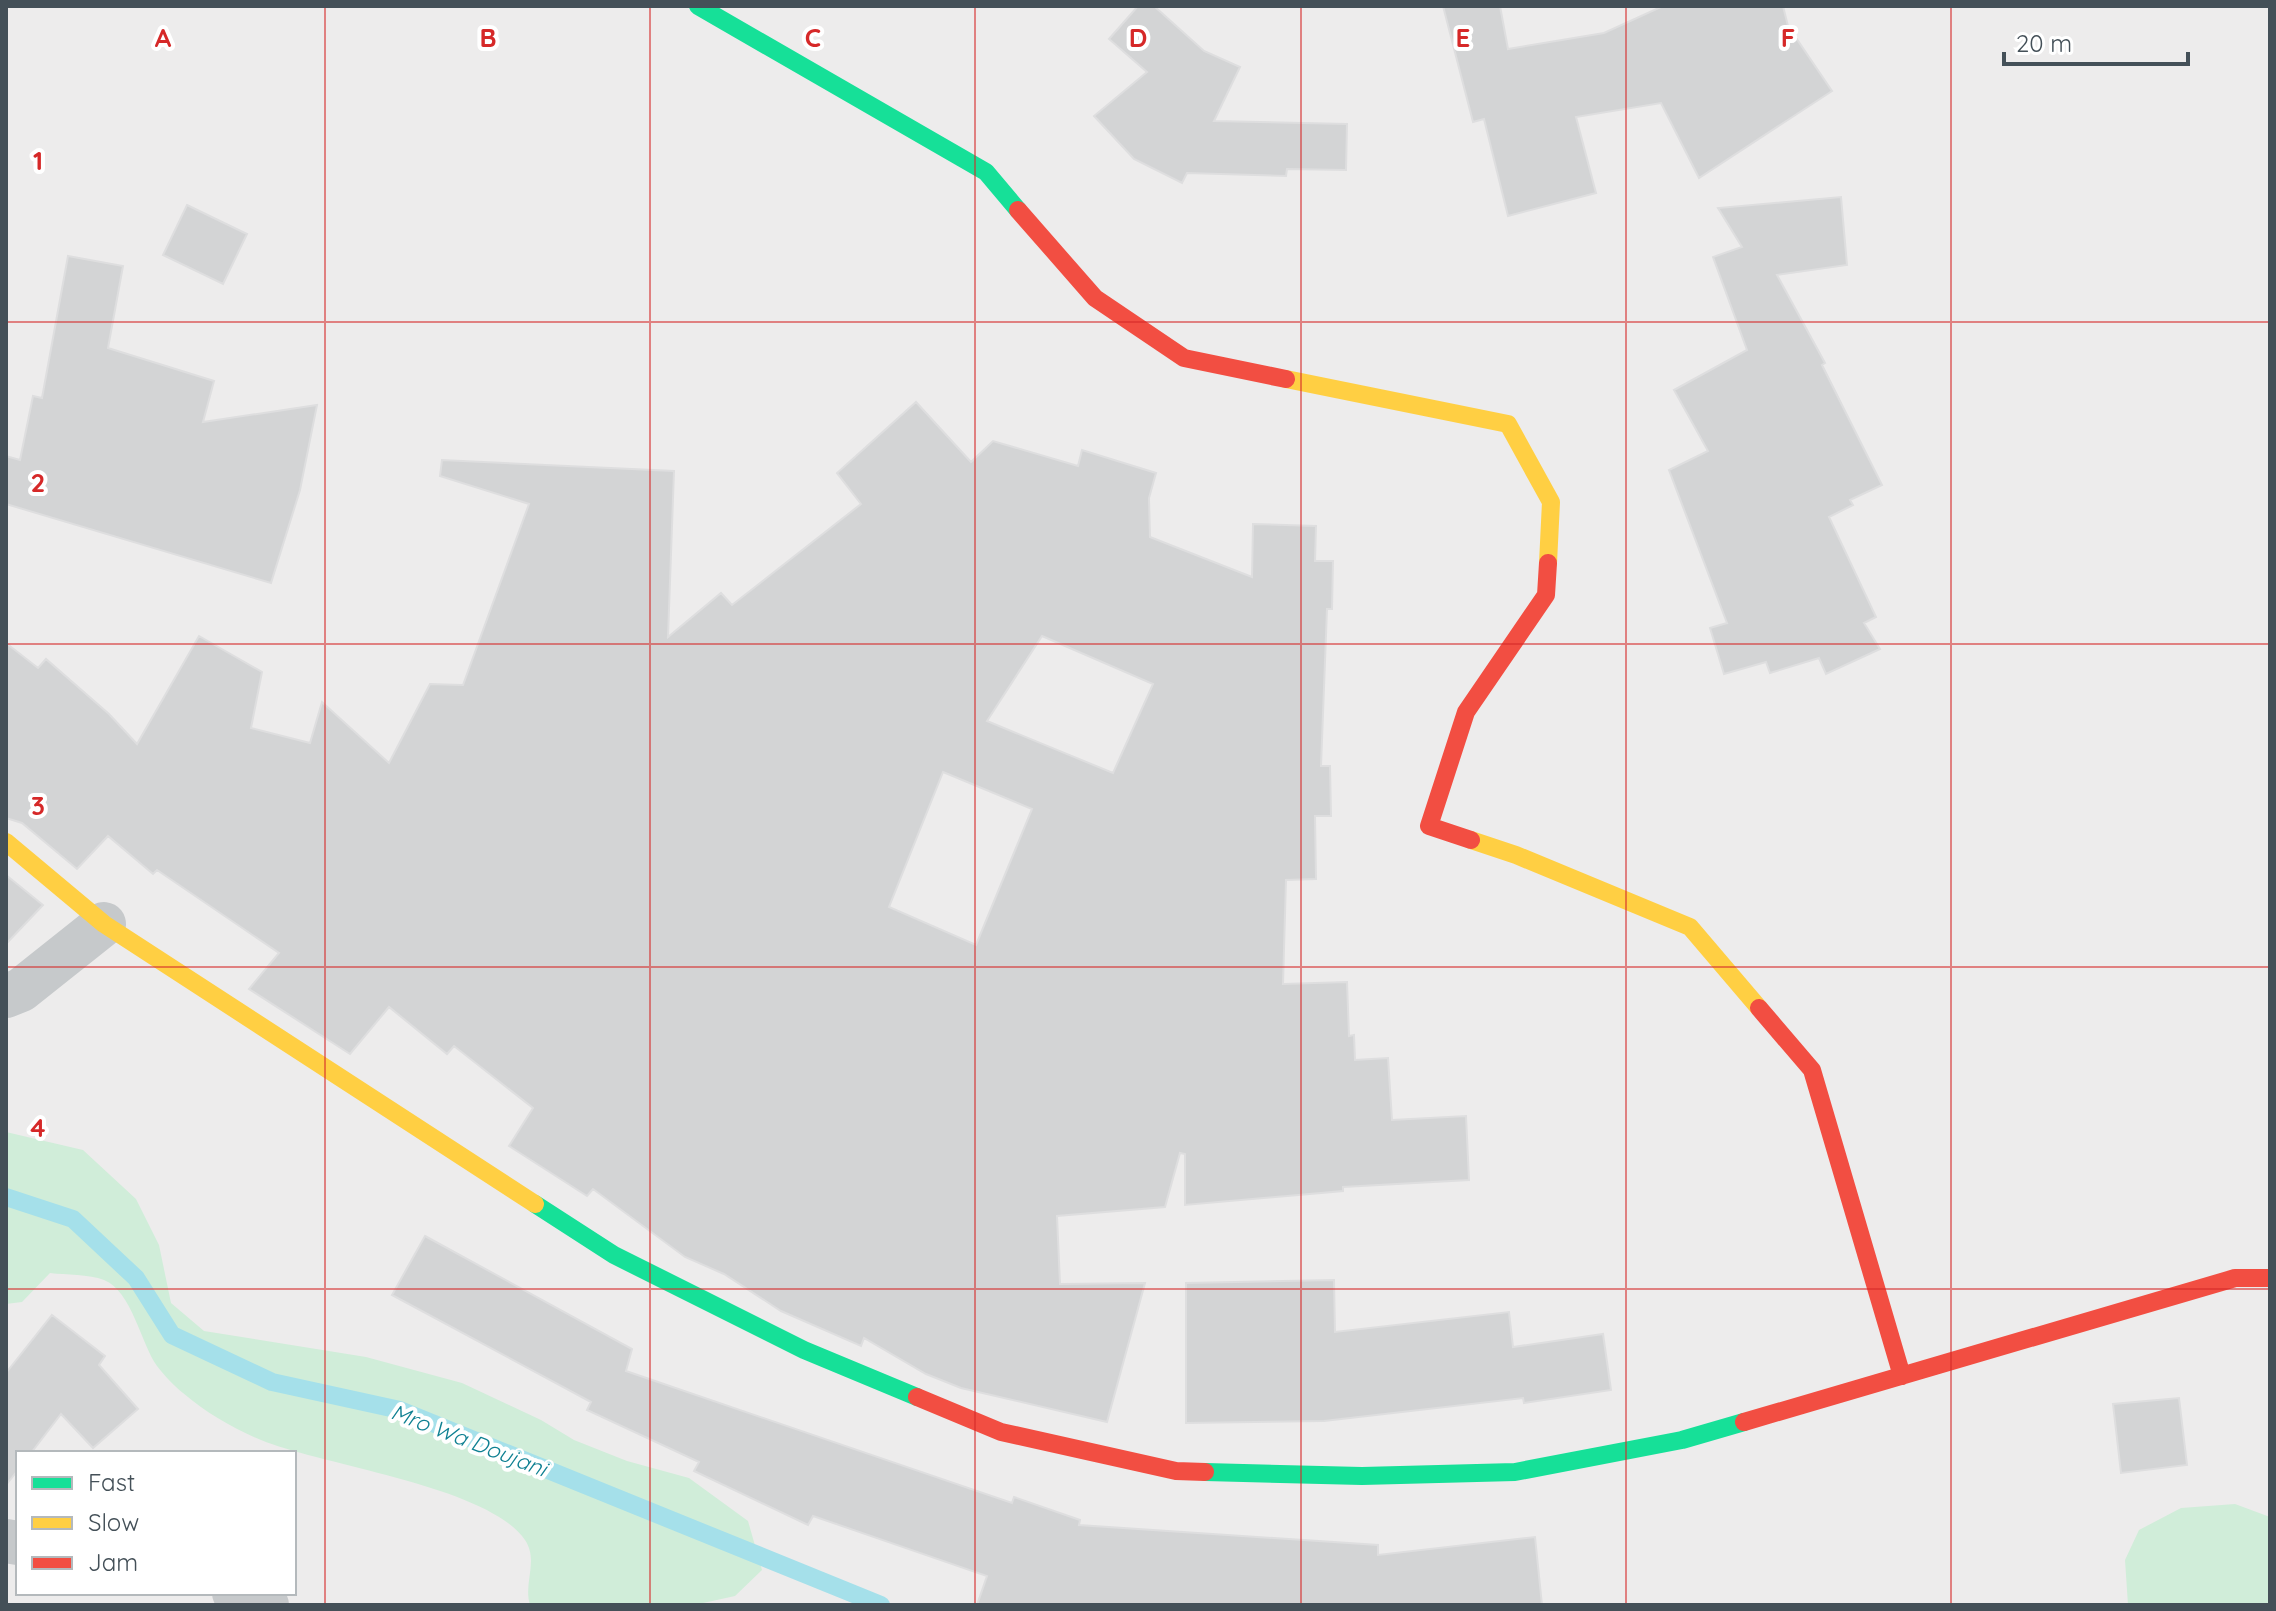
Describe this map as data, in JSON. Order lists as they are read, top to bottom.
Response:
{
  "water": ["Mro Wa Doujani"],
  "legend": ["Fast", "Slow", "Jam"],
  "scale_bar": "20 m",
  "grid": {
    "columns": [
      "A",
      "B",
      "C",
      "D",
      "E",
      "F"
    ],
    "rows": [
      "1",
      "2",
      "3",
      "4"
    ]
  }
}
